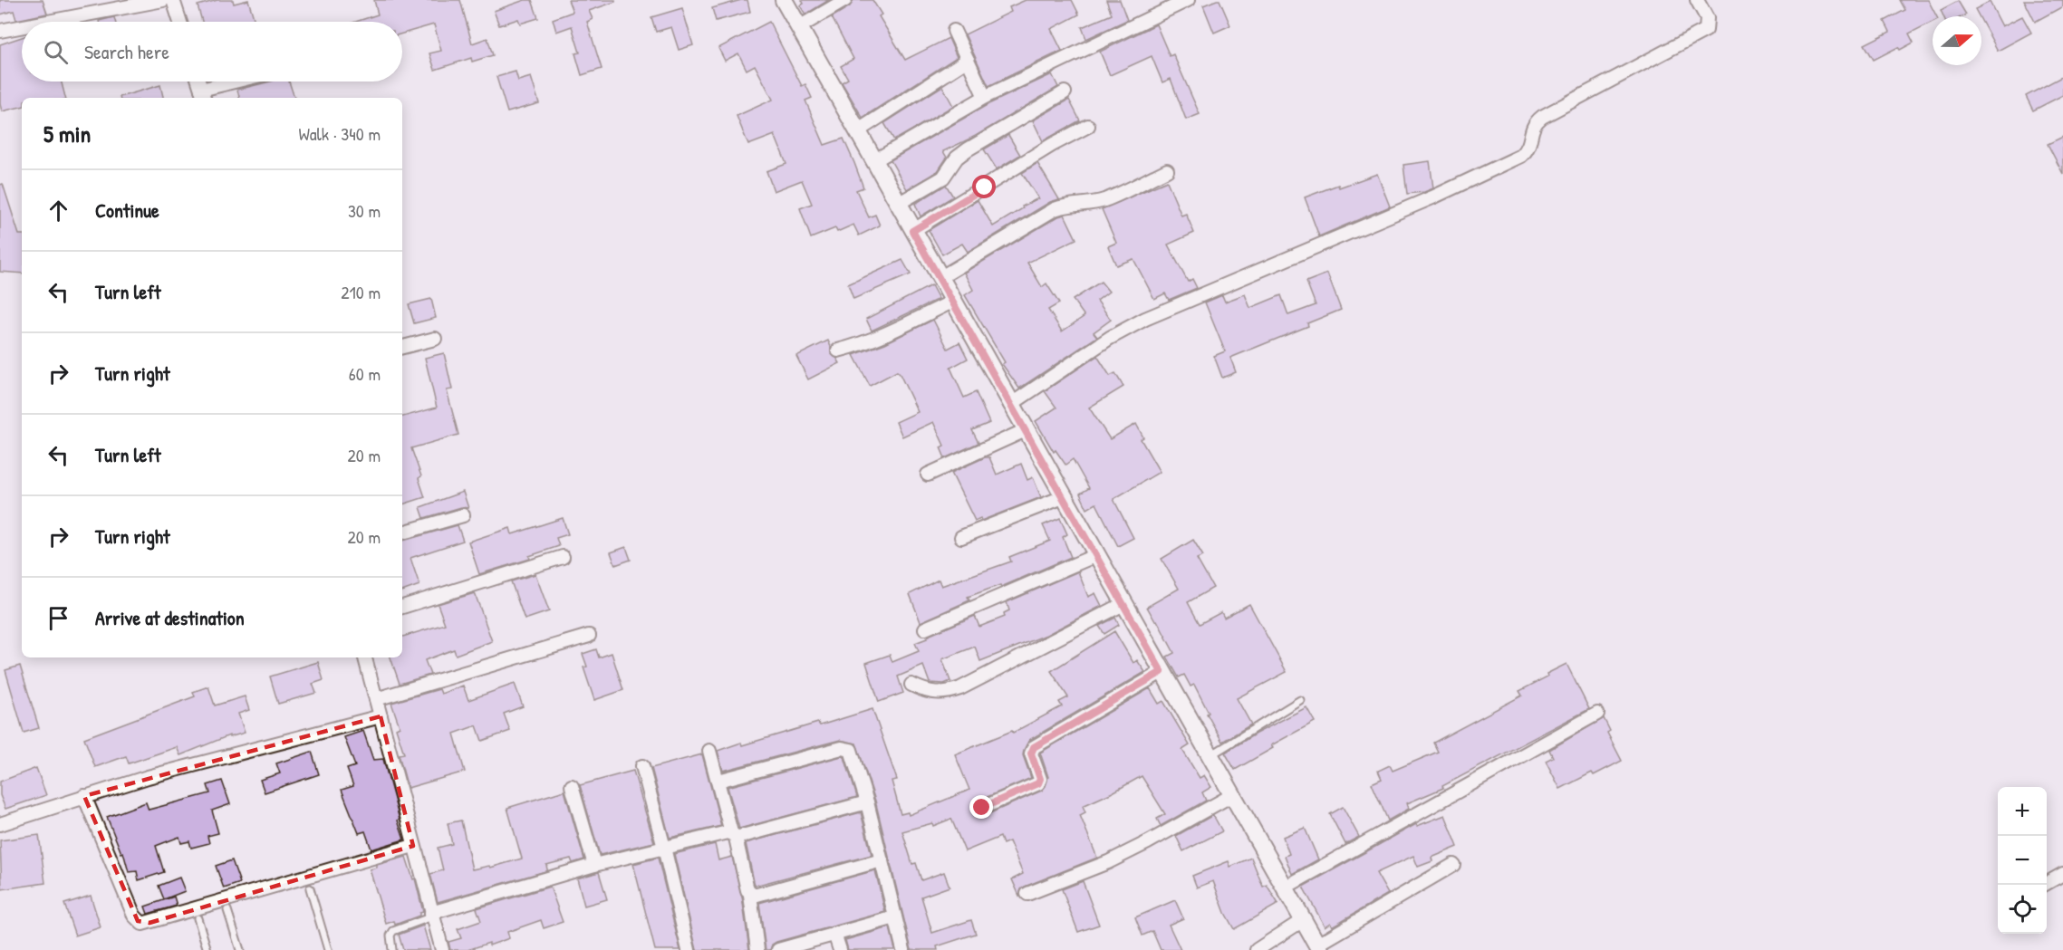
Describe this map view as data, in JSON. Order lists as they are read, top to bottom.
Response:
{
  "north": "right",
  "page": {
    "search": "Search here",
    "heading": ["5 min", "Walk · 340 m"],
    "list": [
      ["Continue", "30 m"],
      ["Turn left", "210 m"],
      ["Turn right", "60 m"],
      ["Turn left", "20 m"],
      ["Turn right", "20 m"],
      "Arrive at destination"
    ],
    "map_buttons": ["+", "−"]
  }
}
